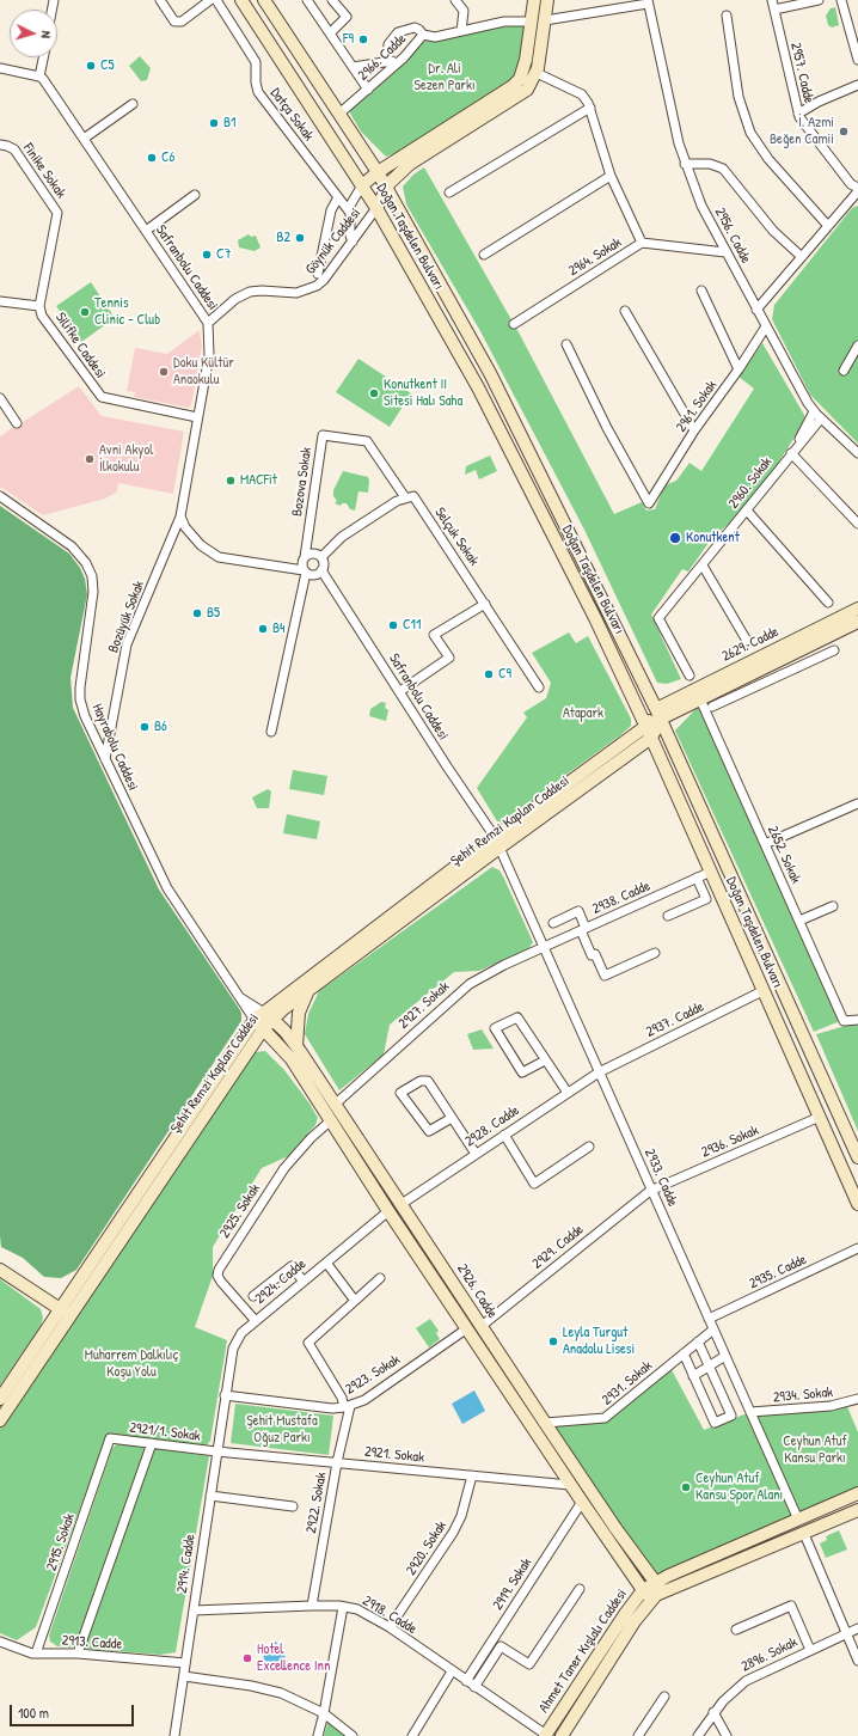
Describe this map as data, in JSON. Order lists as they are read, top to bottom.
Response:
{
  "streets": {
    "main road": [
      "Doğan Taşdelen Bulvarı",
      "2629. Cadde",
      "Şehit Remzi Kaplan Caddesi",
      "2926. Cadde",
      "Ahmet Taner Kışlalı Caddesi"
    ],
    "street": [
      "2966. Cadde",
      "2957. Cadde",
      "Datça Sokak",
      "Finike Sokak",
      "2956. Cadde",
      "Göynük Caddesi",
      "2964. Sokak",
      "Safranbolu Caddesi",
      "Silifke Caddesi",
      "2961. Sokak",
      "Bozova Sokak",
      "2960. Sokak",
      "Selçuk Sokak",
      "Bozüyük Sokak",
      "Hayrabolu Caddesi",
      "2652. Sokak",
      "2938. Cadde",
      "2927. Sokak",
      "2937. Cadde",
      "2928. Cadde",
      "2936. Sokak",
      "2933. Cadde",
      "2925. Sokak",
      "2929. Cadde",
      "2935. Cadde",
      "2924. Cadde",
      "2923. Sokak",
      "2931. Sokak",
      "2934. Sokak",
      "2921/1. Sokak",
      "2921. Sokak",
      "2922. Sokak",
      "2915. Sokak",
      "2920. Sokak",
      "2914. Cadde",
      "2919. Sokak",
      "2918. Cadde",
      "2913. Cadde",
      "2896. Sokak"
    ]
  },
  "crossings": [
    ["2966. Cadde", "Doğan Taşdelen Bulvarı"],
    ["Datça Sokak", "Göynük Caddesi"],
    ["Finike Sokak", "Silifke Caddesi"],
    ["2956. Cadde", "2964. Sokak"],
    ["2956. Cadde", "2961. Sokak"],
    ["2956. Cadde", "2960. Sokak"],
    ["Doğan Taşdelen Bulvarı", "Göynük Caddesi"],
    ["Doğan Taşdelen Bulvarı", "2629. Cadde"],
    ["Doğan Taşdelen Bulvarı", "Şehit Remzi Kaplan Caddesi"],
    ["Doğan Taşdelen Bulvarı", "2938. Cadde"],
    ["Doğan Taşdelen Bulvarı", "2937. Cadde"],
    ["Doğan Taşdelen Bulvarı", "2936. Sokak"],
    ["Göynük Caddesi", "Safranbolu Caddesi"],
    ["Safranbolu Caddesi", "Silifke Caddesi"],
    ["Safranbolu Caddesi", "Bozova Sokak"],
    ["Safranbolu Caddesi", "Bozüyük Sokak"],
    ["Safranbolu Caddesi", "Şehit Remzi Kaplan Caddesi"],
    ["Safranbolu Caddesi", "2933. Cadde"],
    ["Bozova Sokak", "Selçuk Sokak"],
    ["Bozüyük Sokak", "Hayrabolu Caddesi"],
    ["2629. Cadde", "2652. Sokak"],
    ["Hayrabolu Caddesi", "Şehit Remzi Kaplan Caddesi"],
    ["Hayrabolu Caddesi", "2926. Cadde"],
    ["Şehit Remzi Kaplan Caddesi", "2933. Cadde"],
    ["Şehit Remzi Kaplan Caddesi", "2926. Cadde"],
    ["2938. Cadde", "2927. Sokak"],
    ["2938. Cadde", "2933. Cadde"],
    ["2927. Sokak", "2933. Cadde"],
    ["2927. Sokak", "2926. Cadde"],
    ["2937. Cadde", "2928. Cadde"],
    ["2937. Cadde", "2933. Cadde"],
    ["2928. Cadde", "2933. Cadde"],
    ["2928. Cadde", "2926. Cadde"],
    ["2936. Sokak", "2933. Cadde"],
    ["2936. Sokak", "2929. Cadde"],
    ["2933. Cadde", "2929. Cadde"],
    ["2933. Cadde", "2935. Cadde"],
    ["2933. Cadde", "2931. Sokak"],
    ["2933. Cadde", "2934. Sokak"],
    ["2933. Cadde", "Ahmet Taner Kışlalı Caddesi"],
    ["2925. Sokak", "2924. Cadde"],
    ["2925. Sokak", "2926. Cadde"],
    ["2929. Cadde", "2926. Cadde"],
    ["2924. Cadde", "2926. Cadde"],
    ["2924. Cadde", "2923. Sokak"],
    ["2924. Cadde", "2914. Cadde"],
    ["2926. Cadde", "2923. Sokak"],
    ["2926. Cadde", "2931. Sokak"],
    ["2926. Cadde", "2921. Sokak"],
    ["2926. Cadde", "2919. Sokak"],
    ["2926. Cadde", "Ahmet Taner Kışlalı Caddesi"],
    ["2923. Sokak", "2922. Sokak"],
    ["2923. Sokak", "2914. Cadde"],
    ["2921/1. Sokak", "2921. Sokak"],
    ["2921/1. Sokak", "2915. Sokak"],
    ["2921/1. Sokak", "2914. Cadde"],
    ["2921. Sokak", "2922. Sokak"],
    ["2921. Sokak", "2920. Sokak"],
    ["2921. Sokak", "2914. Cadde"],
    ["2922. Sokak", "2918. Cadde"],
    ["2915. Sokak", "2913. Cadde"],
    ["2920. Sokak", "2918. Cadde"],
    ["2914. Cadde", "2918. Cadde"],
    ["2914. Cadde", "2913. Cadde"],
    ["2919. Sokak", "2918. Cadde"],
    ["2918. Cadde", "Ahmet Taner Kışlalı Caddesi"]
  ],
  "parks": [
    "Dr. Ali Sezen Parkı",
    "Atapark",
    "Muharrem Dalkılıç Koşu Yolu",
    "Şehit Mustafa Oğuz Parkı",
    "Ceyhun Atuf Kansu Parkı"
  ],
  "places": [
    "F9",
    "C5",
    "B1",
    "İ. Azmi Beğen Camii",
    "C6",
    "B2",
    "C7",
    "Tennis Clinic - Club",
    "Doku Kültür Anaokulu",
    "Konutkent II Sitesi Halı Saha",
    "Avni Akyol İlkokulu",
    "MACFit",
    "Konutkent",
    "B5",
    "C11",
    "B4",
    "C9",
    "B6",
    "Leyla Turgut Anadolu Lisesi",
    "Ceyhun Atuf Kansu Spor Alanı",
    "Hotel Excellence Inn"
  ],
  "scale_bar": "100 m",
  "north": "right"
}
